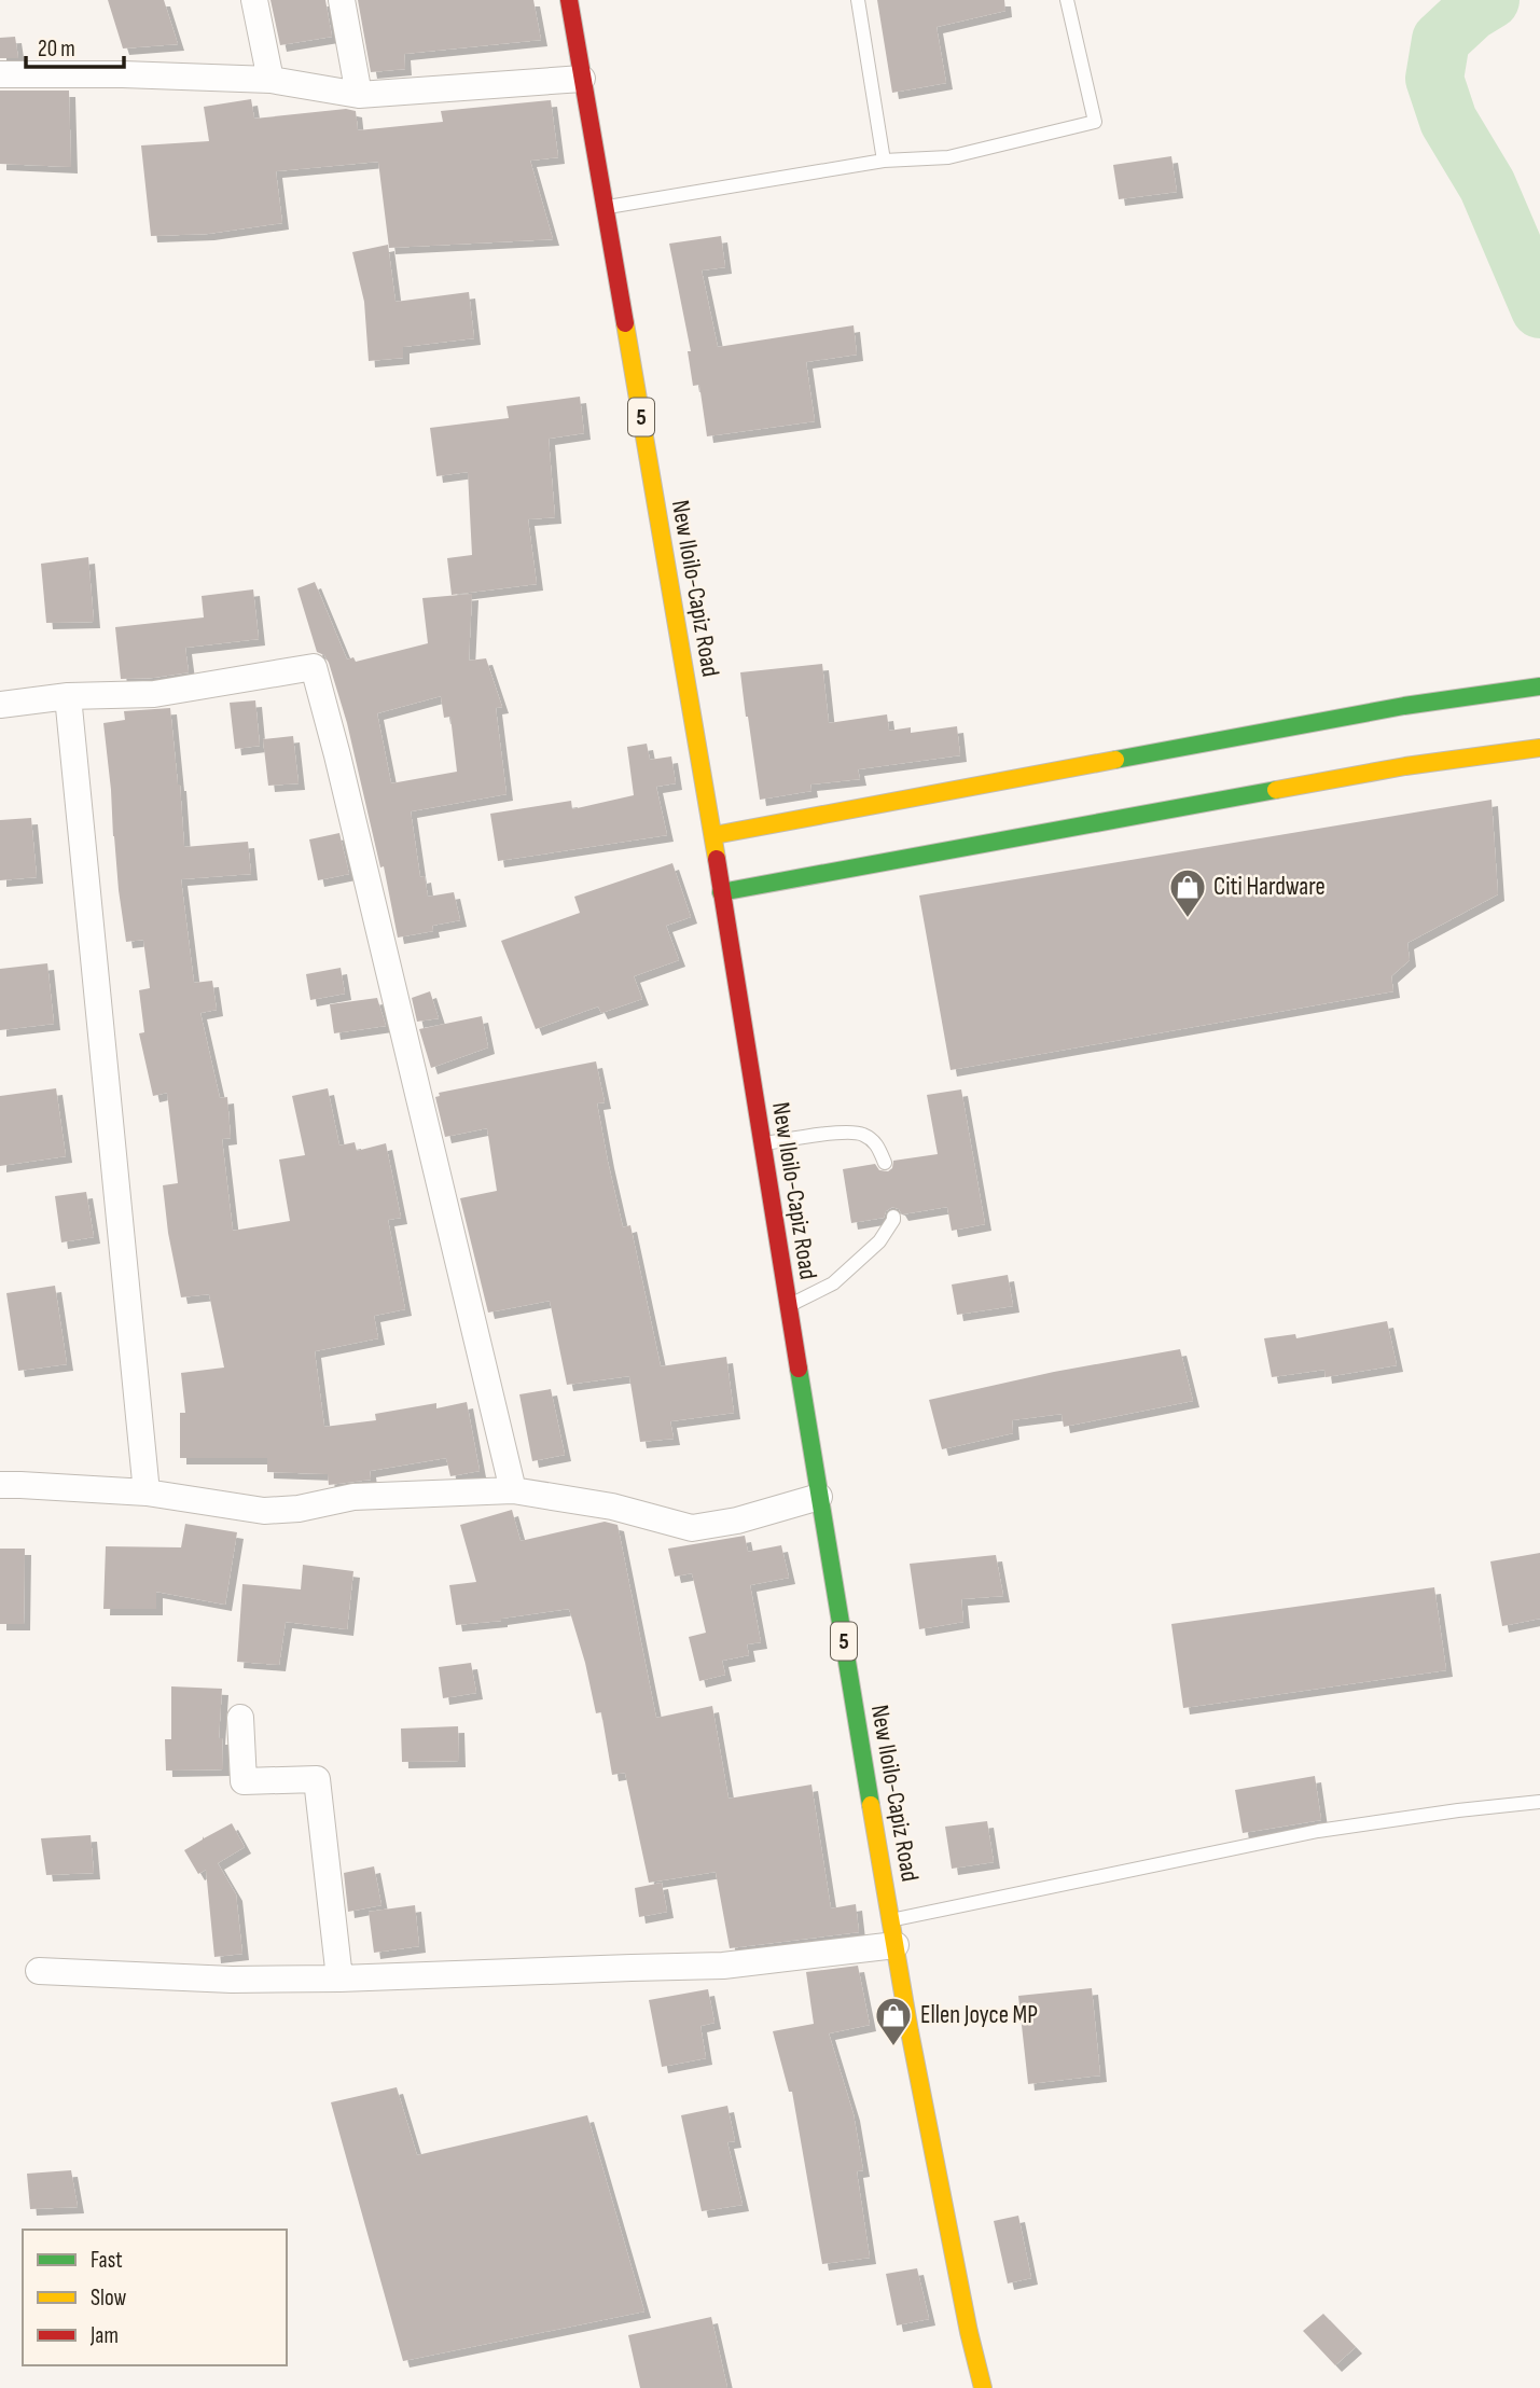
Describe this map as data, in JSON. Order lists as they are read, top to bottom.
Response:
{
  "streets": {
    "main road": ["5", "New Iloilo-Capiz Road"]
  },
  "places": {
    "shop": ["Citi Hardware", "Ellen Joyce MP"]
  },
  "legend": ["Fast", "Slow", "Jam"],
  "scale_bar": "20 m"
}
